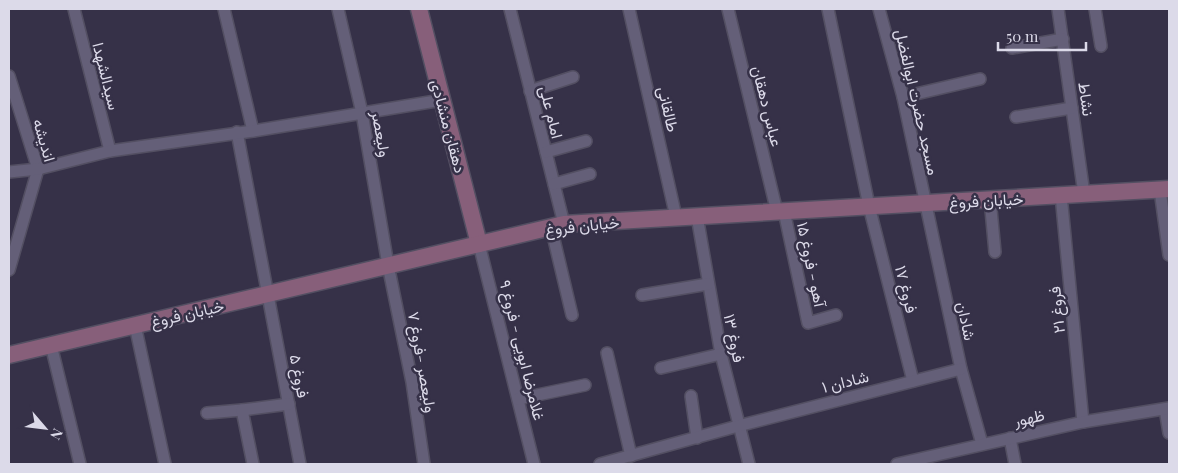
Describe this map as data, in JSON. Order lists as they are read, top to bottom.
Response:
{
  "streets": {
    "street": [
      "سیدالشهدا",
      "نشاط",
      "مسجد حضرت ابوالفضل",
      "عباس دهقان",
      "طالقانی",
      "امام علی",
      "دهقان منشادی",
      "ولیعصر",
      "اندیشه",
      "خیابان فروغ",
      "آهو - فروغ ۱۵",
      "فروغ ۱۷",
      "فروغ ۲۱",
      "شادان",
      "فروغ ۱۳",
      "غلامرضا ابویی - فروغ ۹",
      "ولیعصر -فروغ ۷",
      "فروغ ۵",
      "شادان ۱",
      "ظهور"
    ]
  },
  "crossings": [
    ["نشاط", "خیابان فروغ"],
    ["مسجد حضرت ابوالفضل", "خیابان فروغ"],
    ["مسجد حضرت ابوالفضل", "شادان"],
    ["عباس دهقان", "خیابان فروغ"],
    ["عباس دهقان", "آهو - فروغ ۱۵"],
    ["طالقانی", "خیابان فروغ"],
    ["امام علی", "خیابان فروغ"],
    ["دهقان منشادی", "خیابان فروغ"],
    ["دهقان منشادی", "غلامرضا ابویی - فروغ ۹"],
    ["ولیعصر", "خیابان فروغ"],
    ["ولیعصر", "ولیعصر -فروغ ۷"],
    ["خیابان فروغ", "آهو - فروغ ۱۵"],
    ["خیابان فروغ", "فروغ ۱۷"],
    ["خیابان فروغ", "فروغ ۲۱"],
    ["خیابان فروغ", "شادان"],
    ["خیابان فروغ", "فروغ ۱۳"],
    ["خیابان فروغ", "غلامرضا ابویی - فروغ ۹"],
    ["خیابان فروغ", "ولیعصر -فروغ ۷"],
    ["خیابان فروغ", "فروغ ۵"],
    ["فروغ ۱۷", "شادان ۱"],
    ["فروغ ۲۱", "ظهور"],
    ["شادان", "شادان ۱"],
    ["شادان", "ظهور"],
    ["فروغ ۱۳", "شادان ۱"]
  ],
  "scale_bar": "50 m",
  "north": "bottom right"
}
